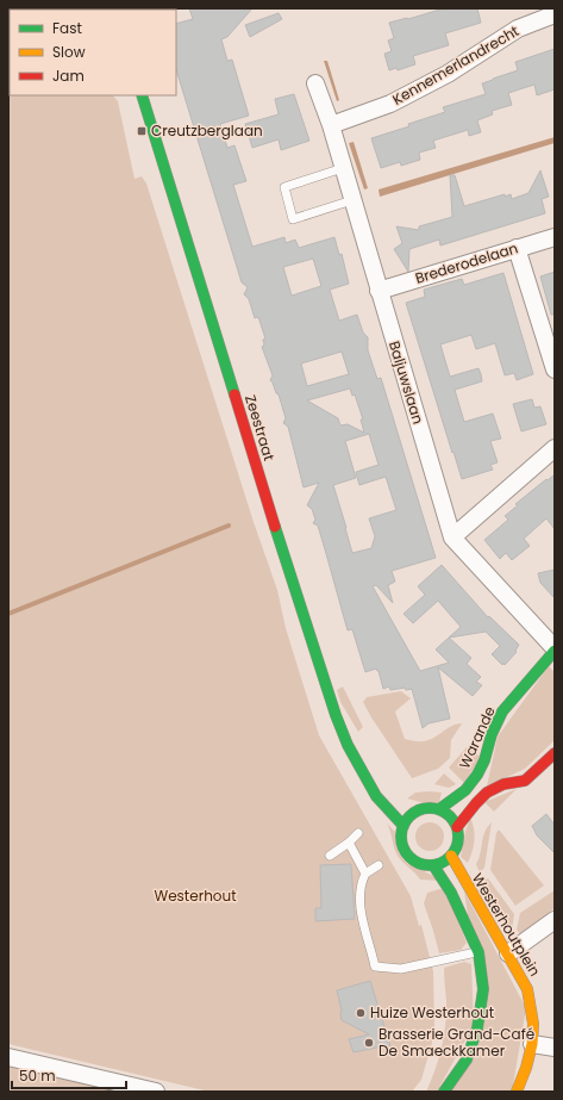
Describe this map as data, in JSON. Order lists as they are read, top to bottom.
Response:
{
  "streets": {
    "main road": ["Zeestraat", "Warande", "Westerhoutplein"],
    "street": ["Kennemerlandrecht", "Brederodelaan", "Baljuwslaan"]
  },
  "crossings": [
    ["Kennemerlandrecht", "Baljuwslaan"],
    ["Brederodelaan", "Baljuwslaan"],
    ["Baljuwslaan", "Warande"],
    ["Zeestraat", "Warande"],
    ["Zeestraat", "Westerhoutplein"],
    ["Warande", "Westerhoutplein"]
  ],
  "parks": ["Westerhout"],
  "places": {
    "transit": ["Creutzberglaan"],
    "other": ["Huize Westerhout", "Brasserie Grand-Café De Smaeckkamer"]
  },
  "legend": ["Fast", "Slow", "Jam"],
  "scale_bar": "50 m"
}
